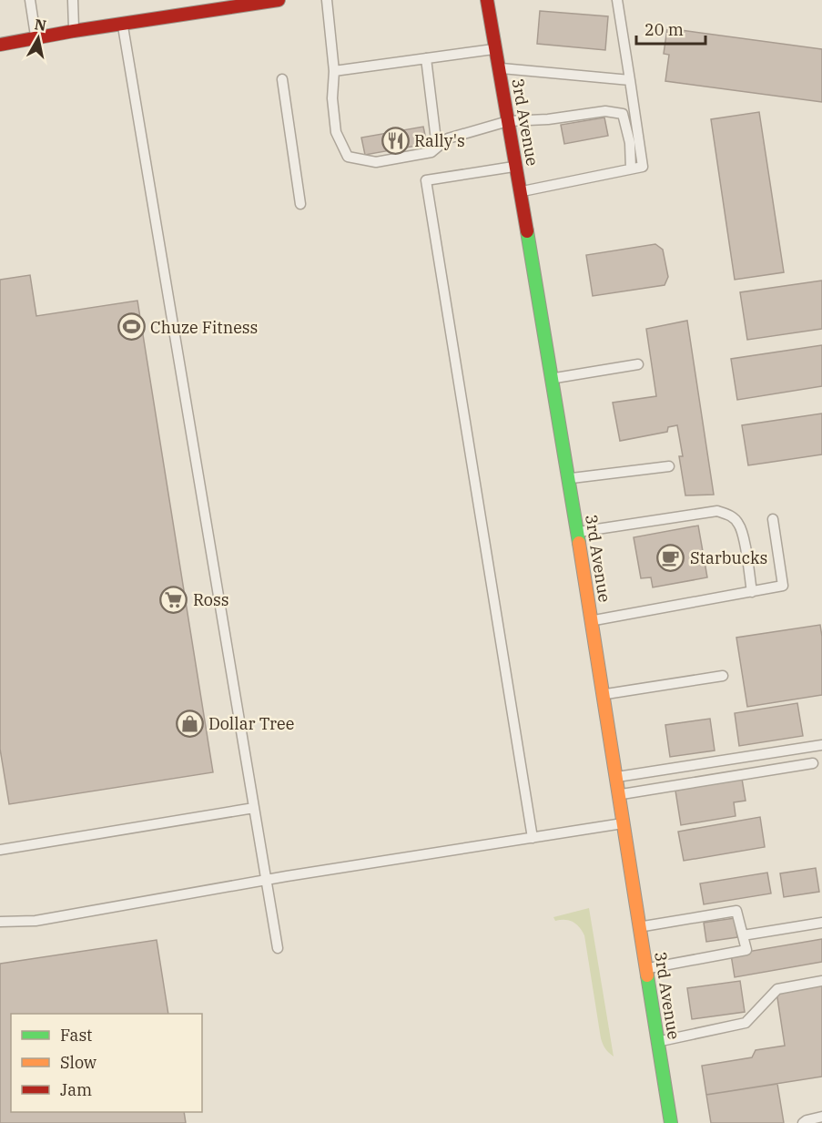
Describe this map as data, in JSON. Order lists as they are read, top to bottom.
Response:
{
  "streets": {
    "main road": ["3rd Avenue"]
  },
  "places": {
    "restaurant": ["Rally's"],
    "sports": ["Chuze Fitness"],
    "cafe": ["Starbucks"],
    "supermarket": ["Ross"],
    "shop": ["Dollar Tree"]
  },
  "legend": ["Fast", "Slow", "Jam"],
  "scale_bar": "20 m",
  "north": "top"
}
